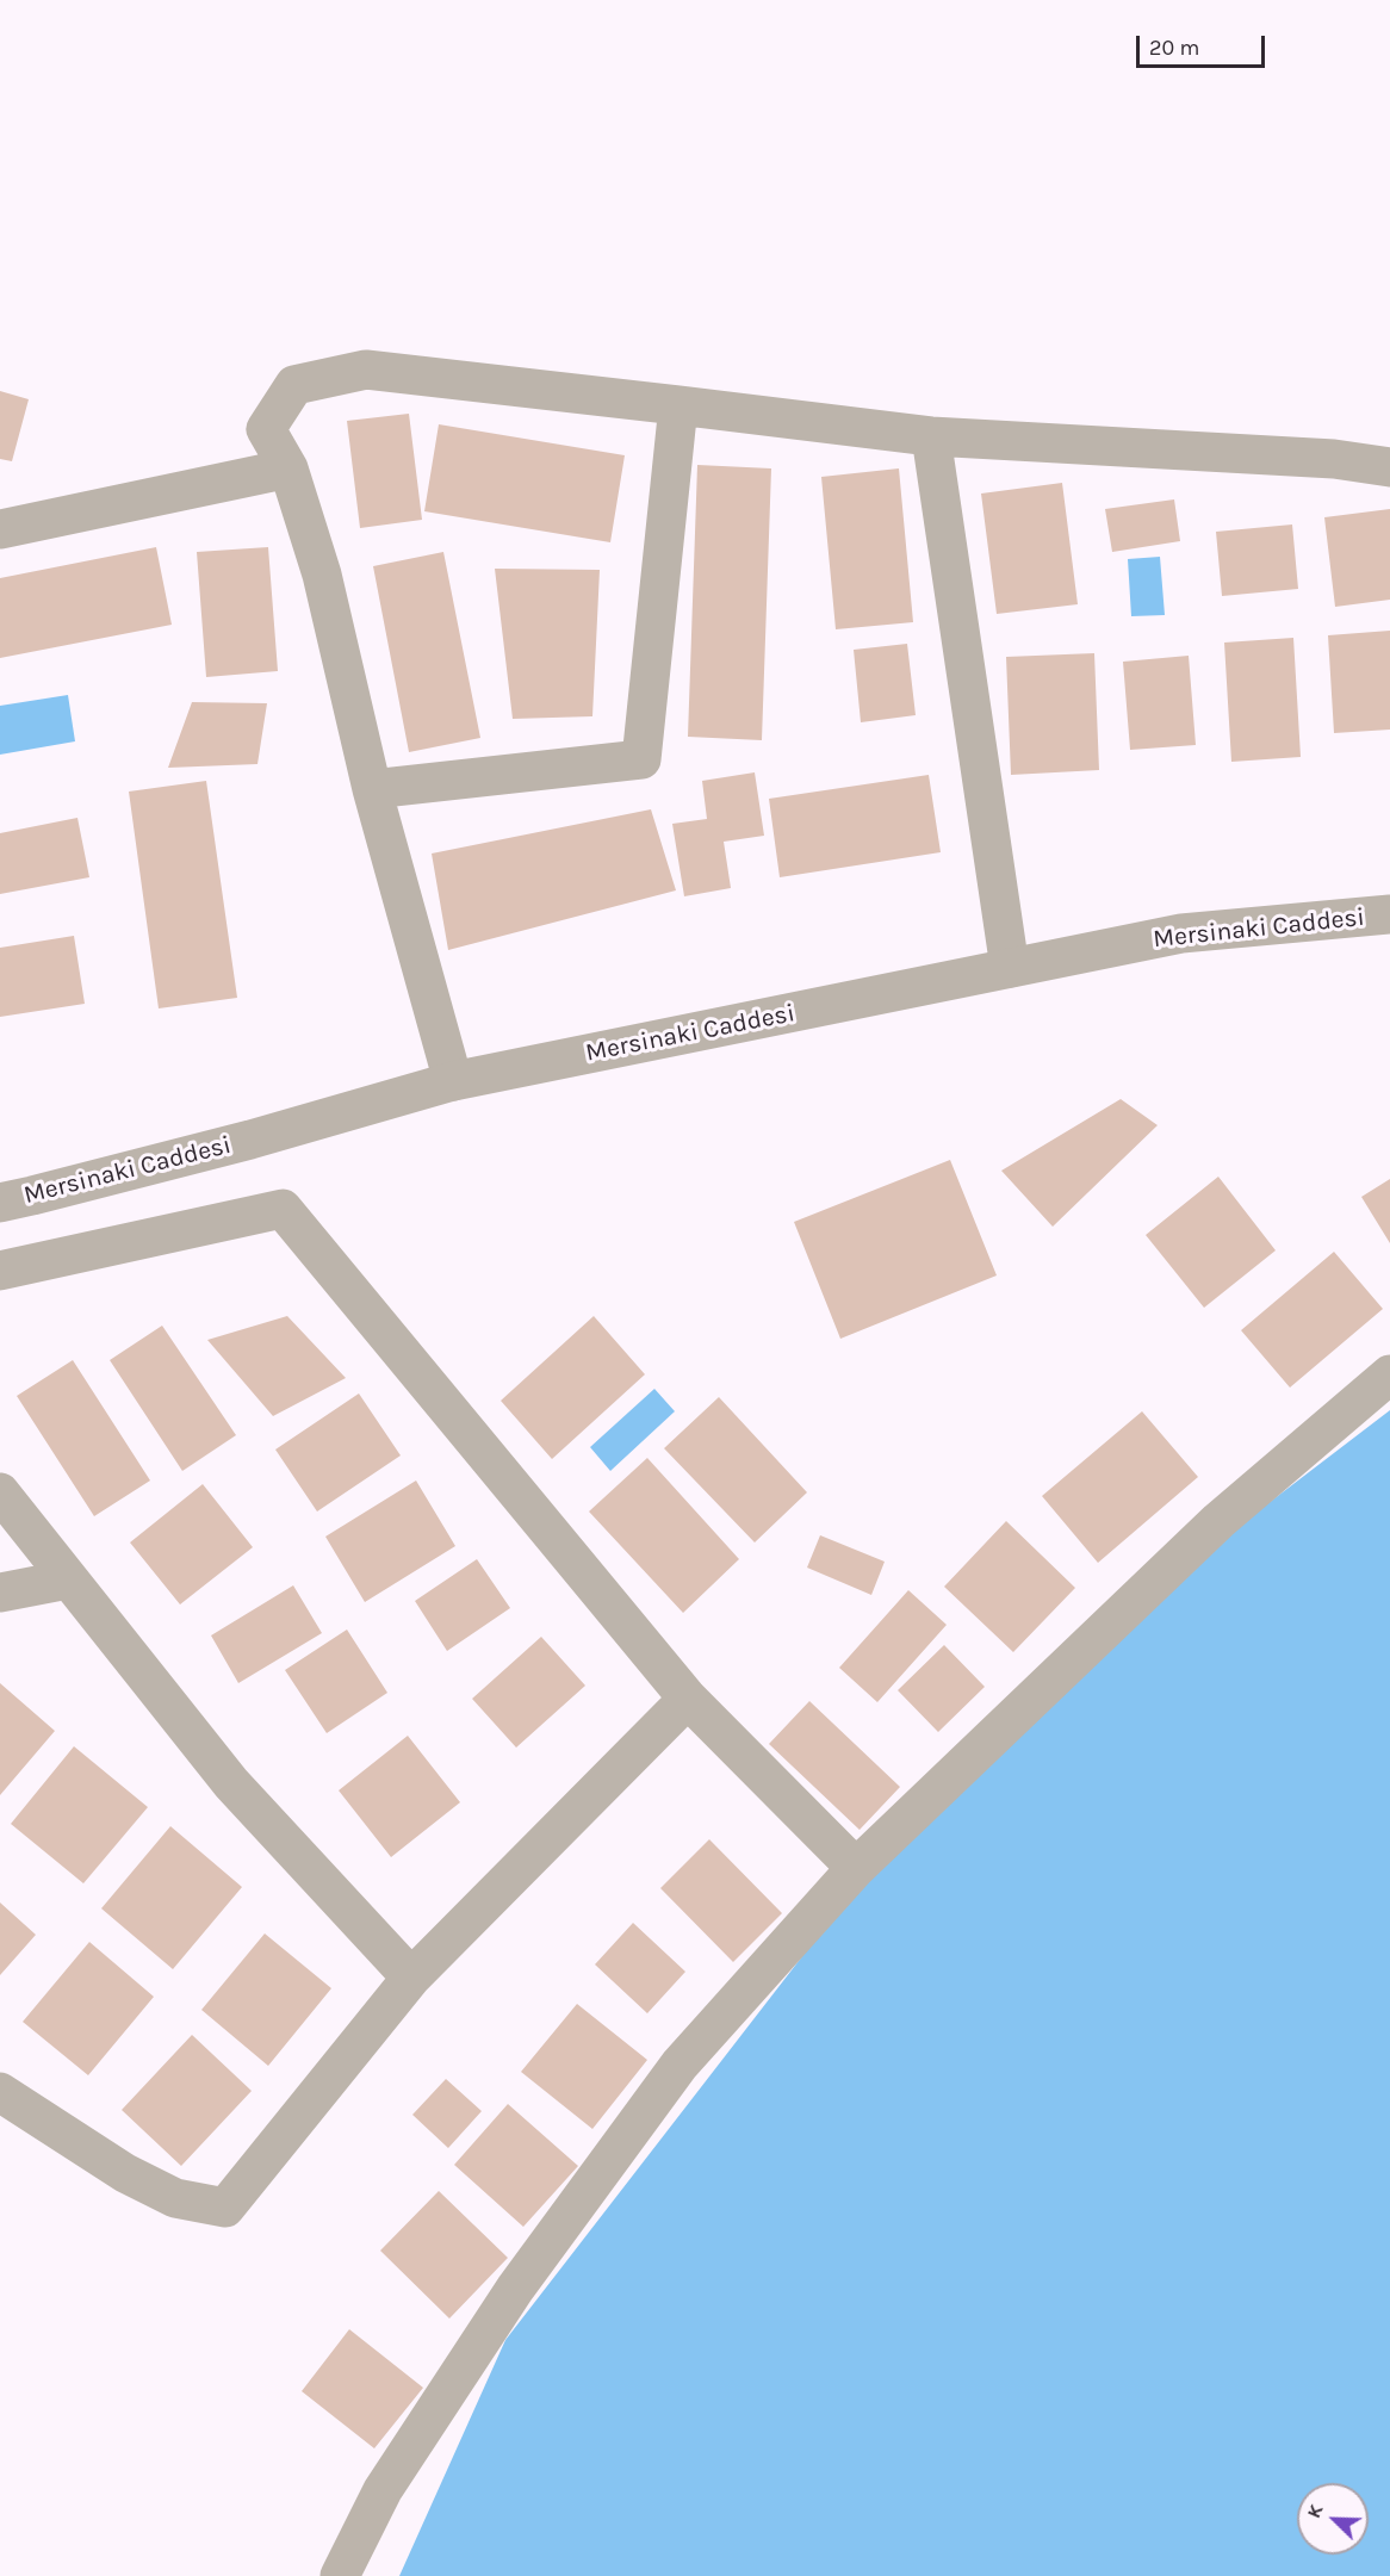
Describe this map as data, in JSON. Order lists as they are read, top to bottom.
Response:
{
  "streets": {
    "street": ["Mersinaki Caddesi"]
  },
  "scale_bar": "20 m",
  "north": "top left"
}
